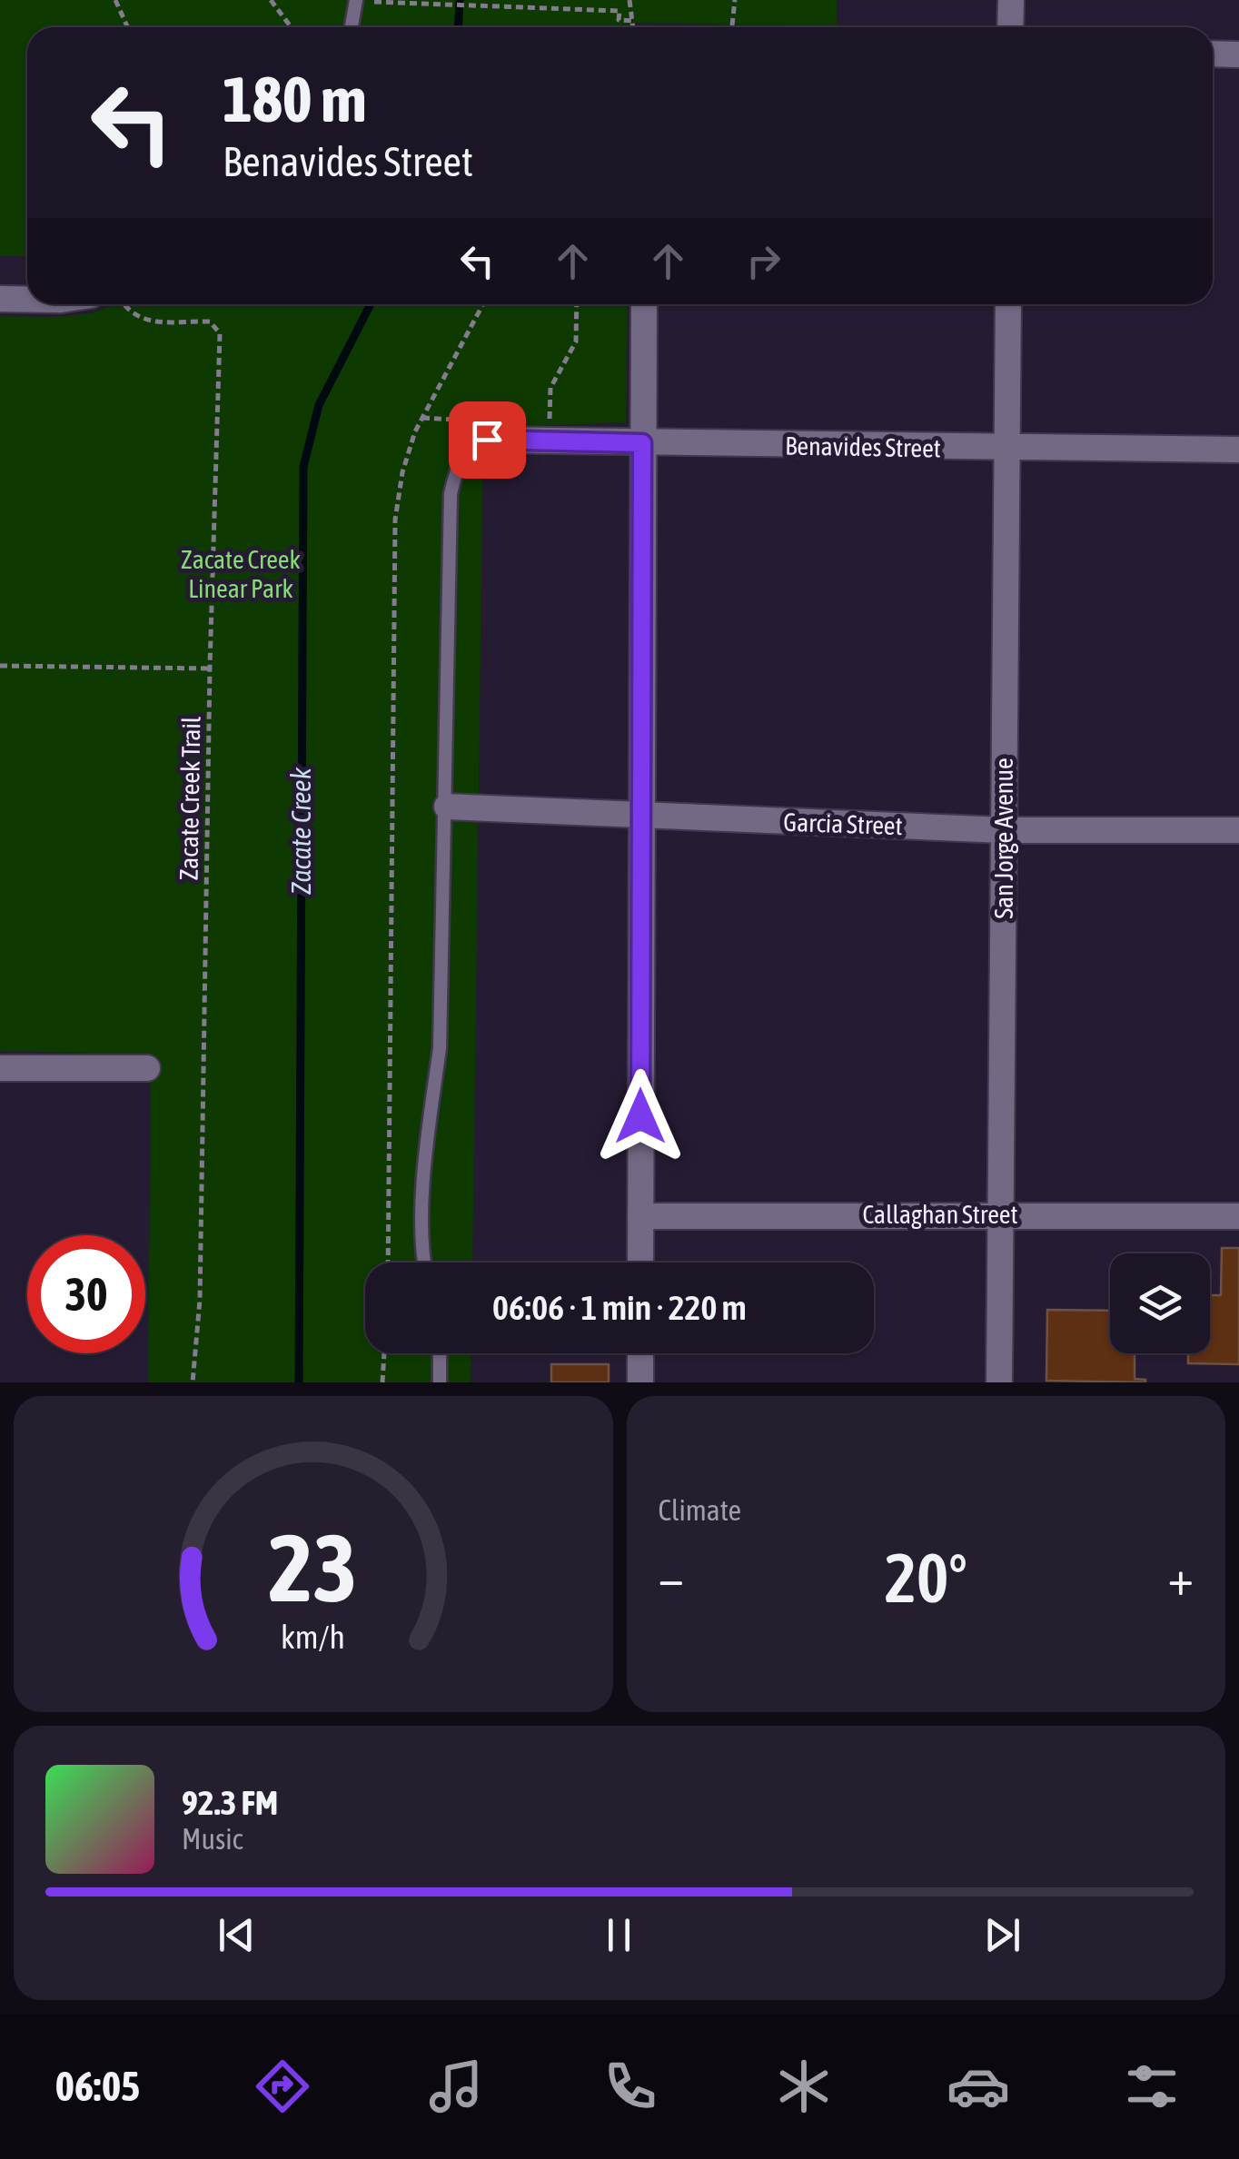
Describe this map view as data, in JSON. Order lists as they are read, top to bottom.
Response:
{
  "streets": {
    "street": [
      "Benavides Street",
      "Garcia Street",
      "San Jorge Avenue",
      "Callaghan Street"
    ],
    "path": ["Zacate Creek Trail"]
  },
  "crossings": [
    ["Benavides Street", "San Jorge Avenue"],
    ["Garcia Street", "San Jorge Avenue"],
    ["San Jorge Avenue", "Callaghan Street"]
  ],
  "water": ["Zacate Creek"],
  "parks": ["Zacate Creek Linear Park"],
  "page": {
    "turn": ["180 m", "Benavides Street"],
    "limit": "30",
    "trip": "06:06 · 1 min · 220 m",
    "tile": "Climate",
    "heat": ["−", "20°", "+"],
    "song": ["92.3 FM", "Music"],
    "tabs": "06:05",
    "gauge": ["23", "km/h"]
  }
}
